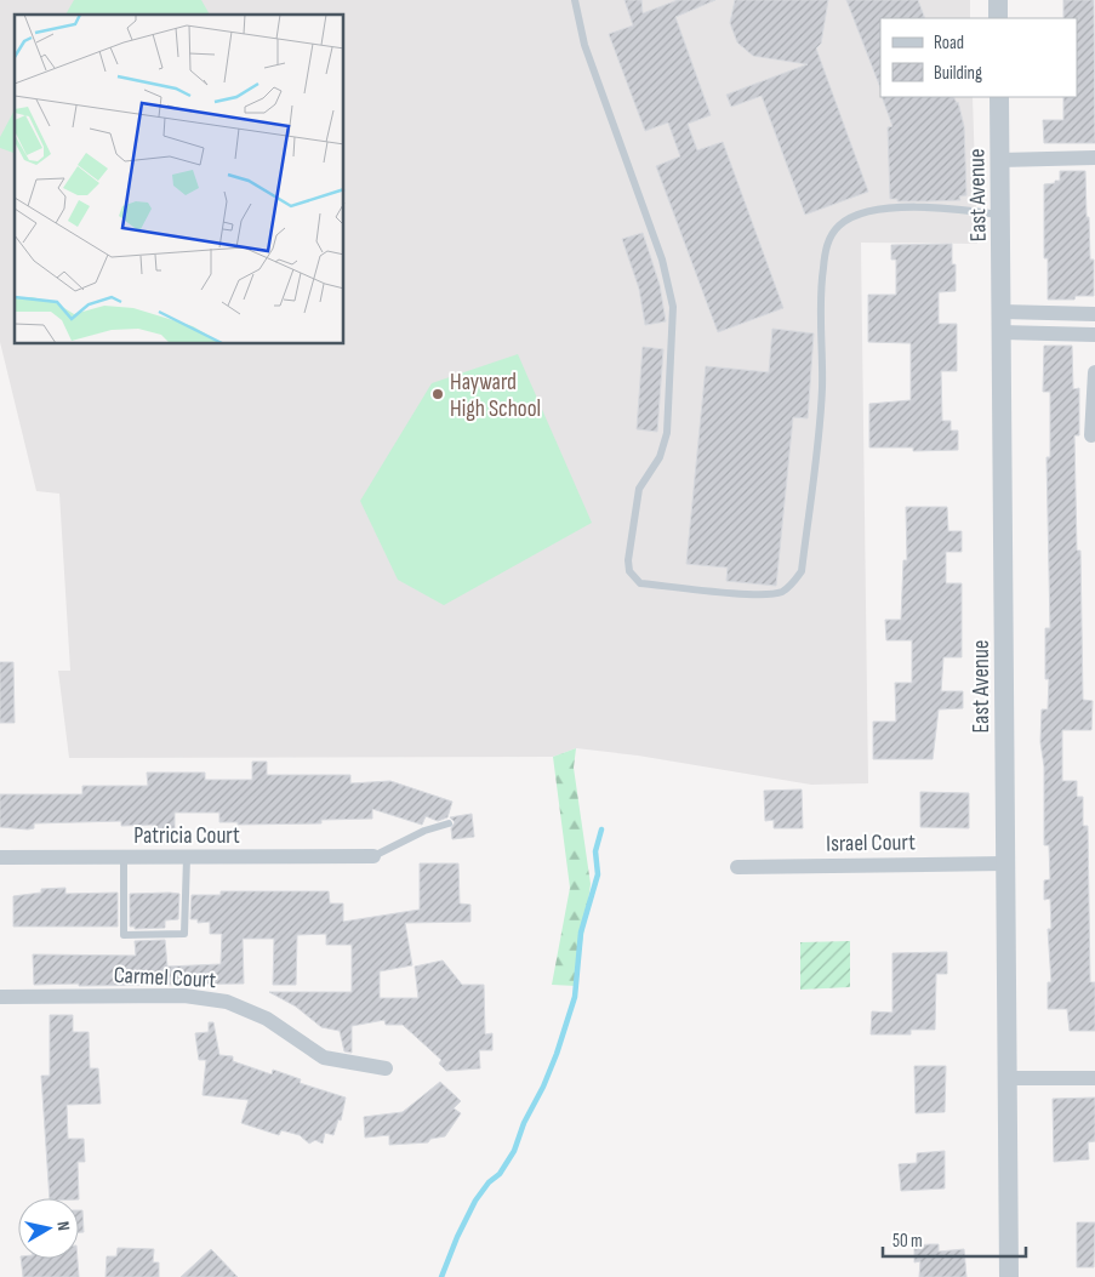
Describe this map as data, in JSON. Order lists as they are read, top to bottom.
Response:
{
  "streets": {
    "street": [
      "East Avenue",
      "Patricia Court",
      "Israel Court",
      "Carmel Court"
    ]
  },
  "crossings": [
    ["East Avenue", "Israel Court"]
  ],
  "places": ["Hayward High School"],
  "legend": ["Road", "Building"],
  "scale_bar": "50 m",
  "north": "right"
}
